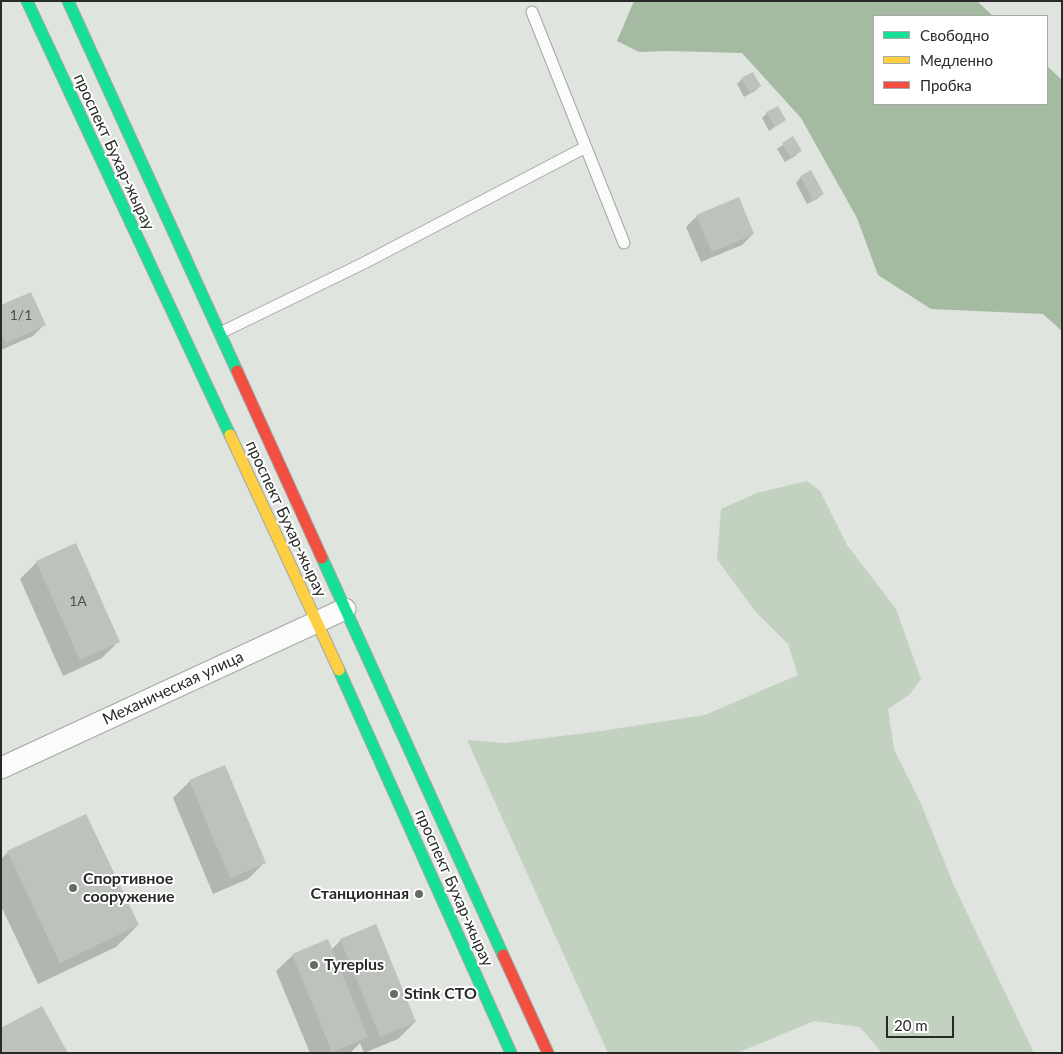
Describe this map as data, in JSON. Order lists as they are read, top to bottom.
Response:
{
  "streets": {
    "main road": ["проспект Бухар-жырау"],
    "street": ["Механическая улица"]
  },
  "crossings": [
    ["проспект Бухар-жырау", "Механическая улица"]
  ],
  "places": [
    "Спортивное сооружение",
    "Станционная",
    "Tyreplus",
    "Stink СТО"
  ],
  "house_numbers": ["1/1", "1А"],
  "legend": ["Свободно", "Медленно", "Пробка"],
  "scale_bar": "20 m"
}
